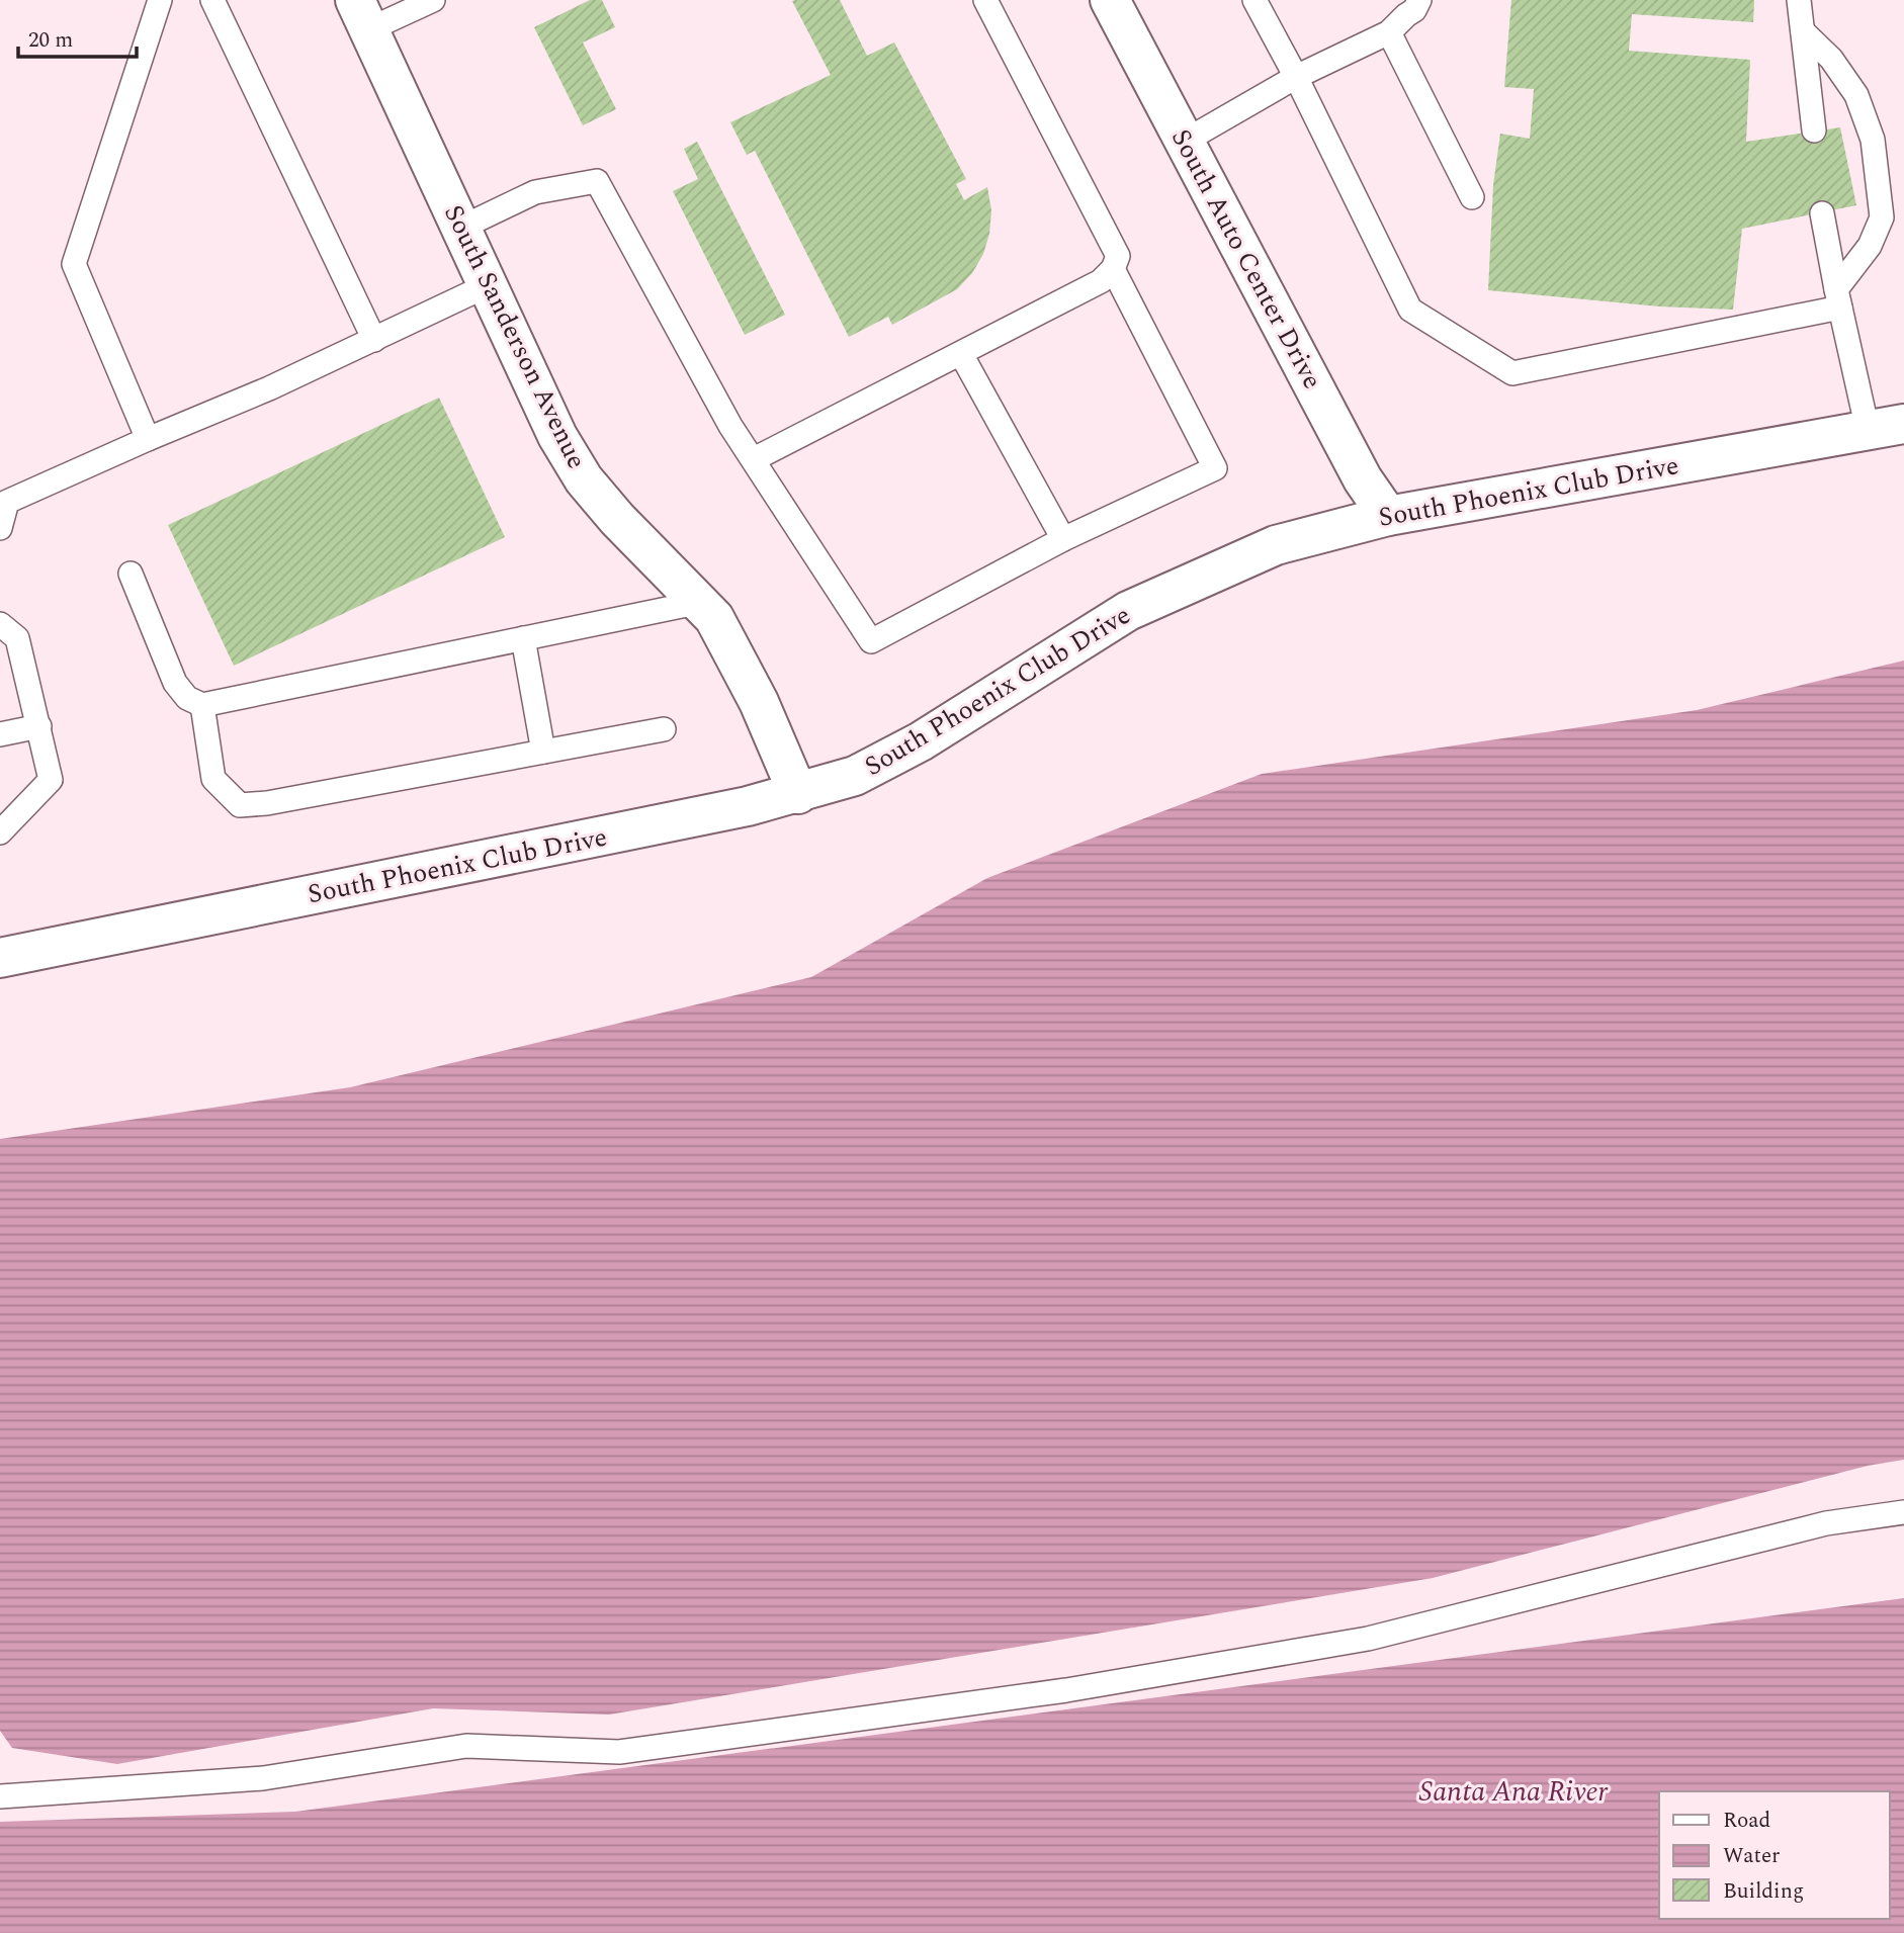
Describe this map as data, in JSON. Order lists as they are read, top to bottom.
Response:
{
  "streets": {
    "street": ["South Auto Center Drive", "South Sanderson Avenue", "South Phoenix Club Drive"]
  },
  "crossings": [
    ["South Auto Center Drive", "South Phoenix Club Drive"],
    ["South Sanderson Avenue", "South Phoenix Club Drive"]
  ],
  "water": ["Santa Ana River"],
  "legend": ["Road", "Water", "Building"],
  "scale_bar": "20 m"
}
